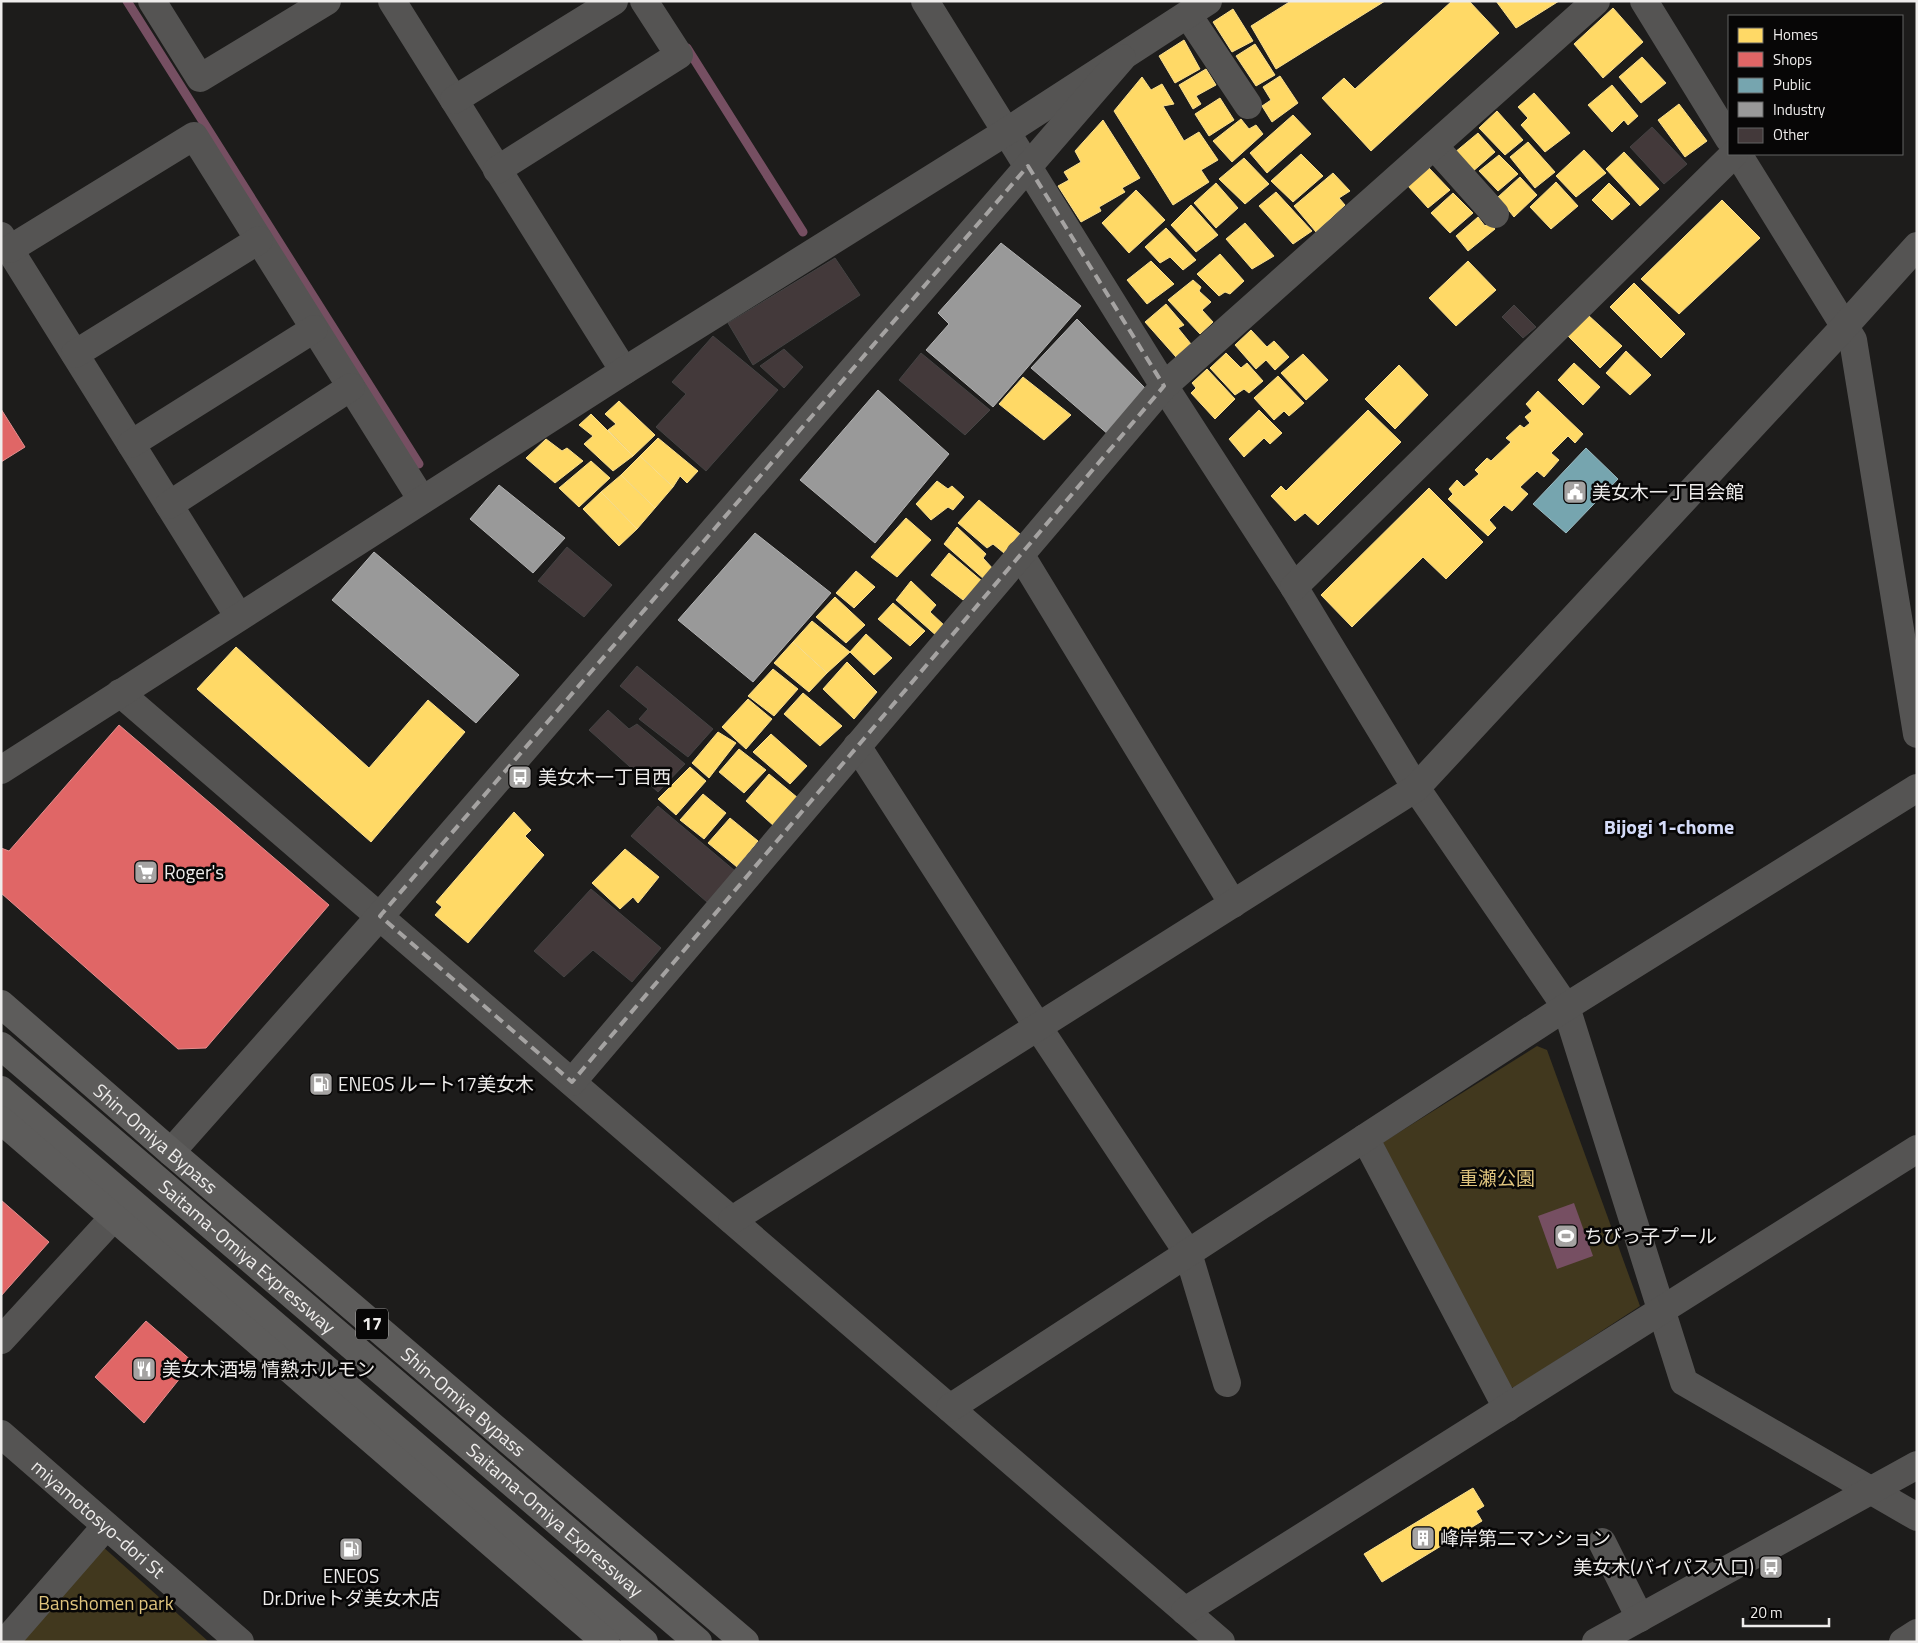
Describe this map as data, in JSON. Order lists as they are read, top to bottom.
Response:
{
  "streets": {
    "highway": ["Shin-Omiya Bypass", "Saitama-Omiya Expressway", "17"],
    "street": ["miyamotosyo-dori St"]
  },
  "districts": ["Bijogi 1-chome"],
  "parks": ["重瀬公園", "Banshomen park"],
  "places": {
    "public building": ["美女木一丁目会館"],
    "bus stop": ["美女木一丁目西", "美女木(バイパス入口)"],
    "supermarket": ["Roger's"],
    "fuel station": ["ENEOS ルート17美女木", "ENEOS Dr.Driveトダ美女木店"],
    "sports": ["ちびっ子プール"],
    "restaurant": ["美女木酒場 情熱ホルモン"],
    "building": ["峰岸第二マンション"]
  },
  "legend": [
    "Homes",
    "Shops",
    "Public",
    "Industry",
    "Other"
  ],
  "scale_bar": "20 m"
}
